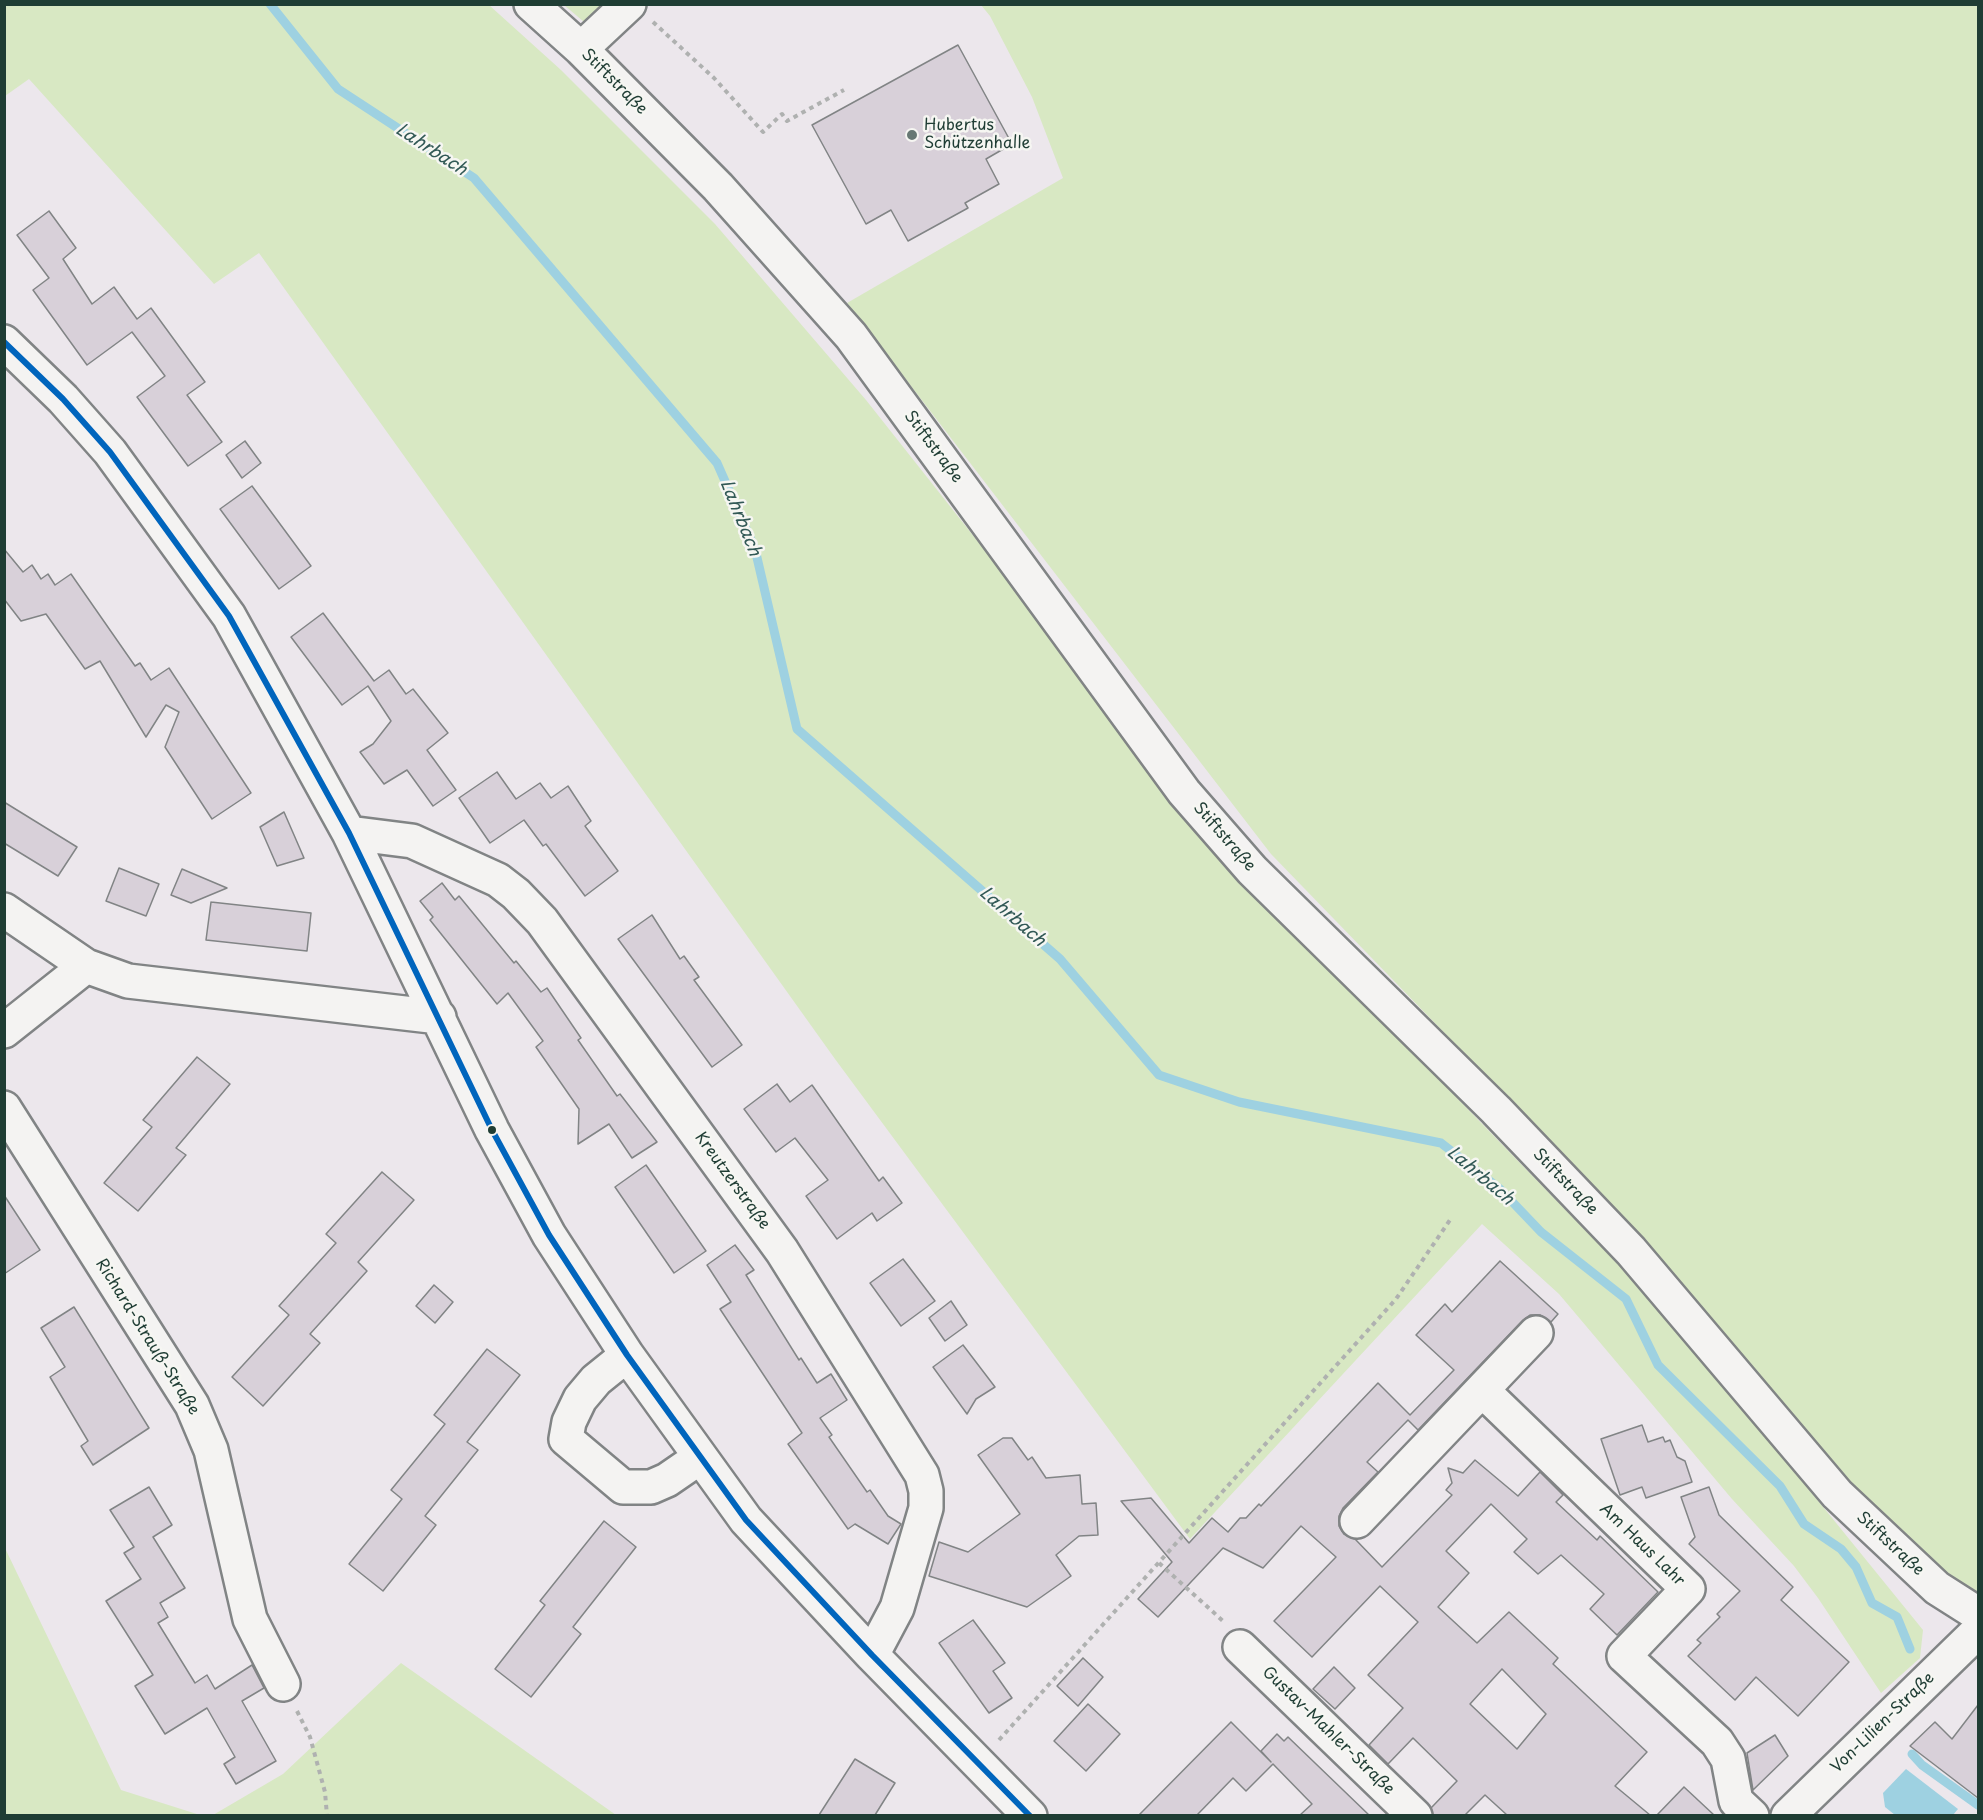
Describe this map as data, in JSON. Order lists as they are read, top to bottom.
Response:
{
  "streets": {
    "street": [
      "Stiftstraße",
      "Kreutzerstraße",
      "Richard-Strauß-Straße",
      "Am Haus Lahr",
      "Von-Lilien-Straße",
      "Gustav-Mahler-Straße"
    ]
  },
  "water": ["Lahrbach"],
  "places": ["Hubertus Schützenhalle"]
}
